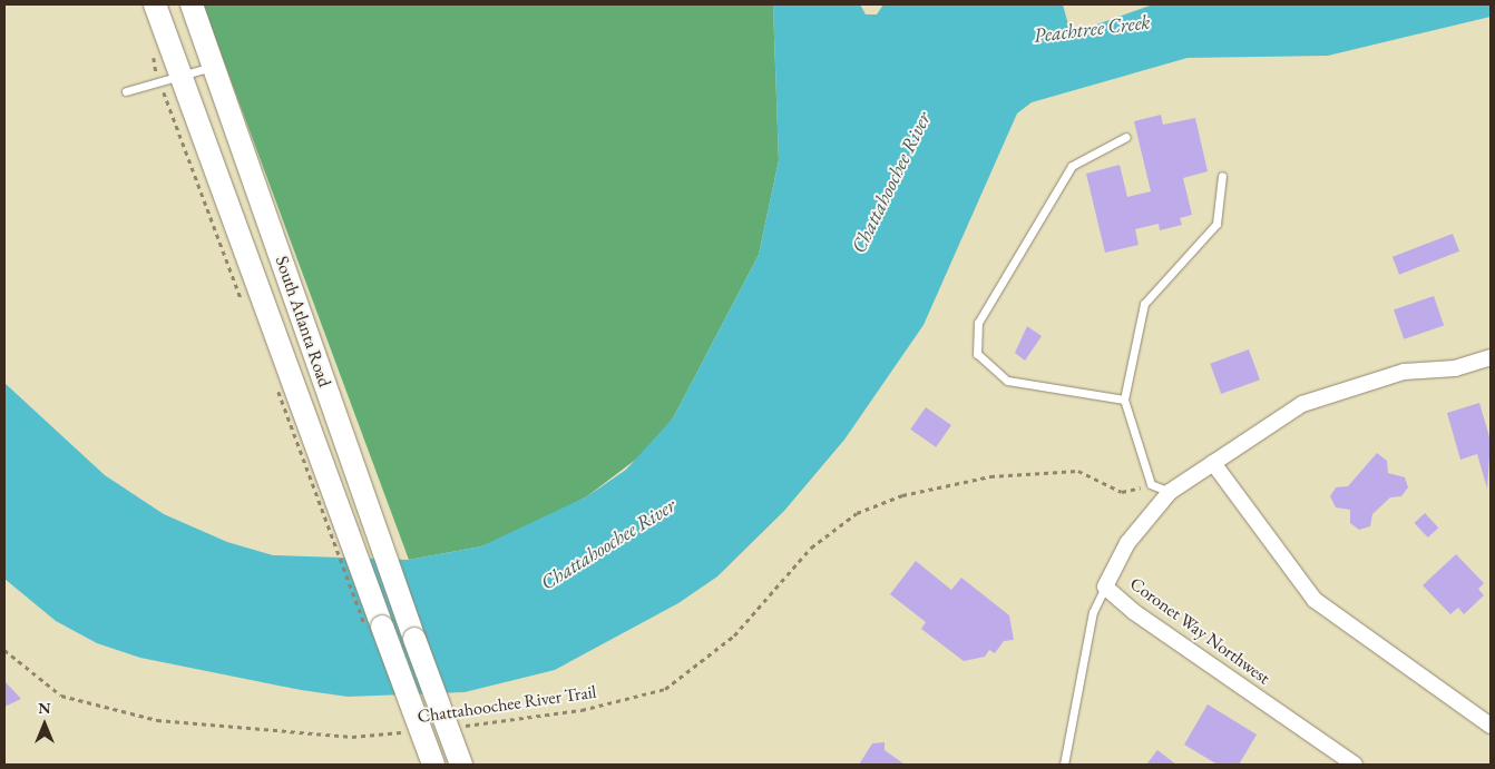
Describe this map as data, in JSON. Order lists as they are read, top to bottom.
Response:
{
  "streets": {
    "main road": ["South Atlanta Road"],
    "street": ["Coronet Way Northwest"],
    "path": ["Chattahoochee River Trail"]
  },
  "water": ["Peachtree Creek", "Chattahoochee River"],
  "north": "top"
}
